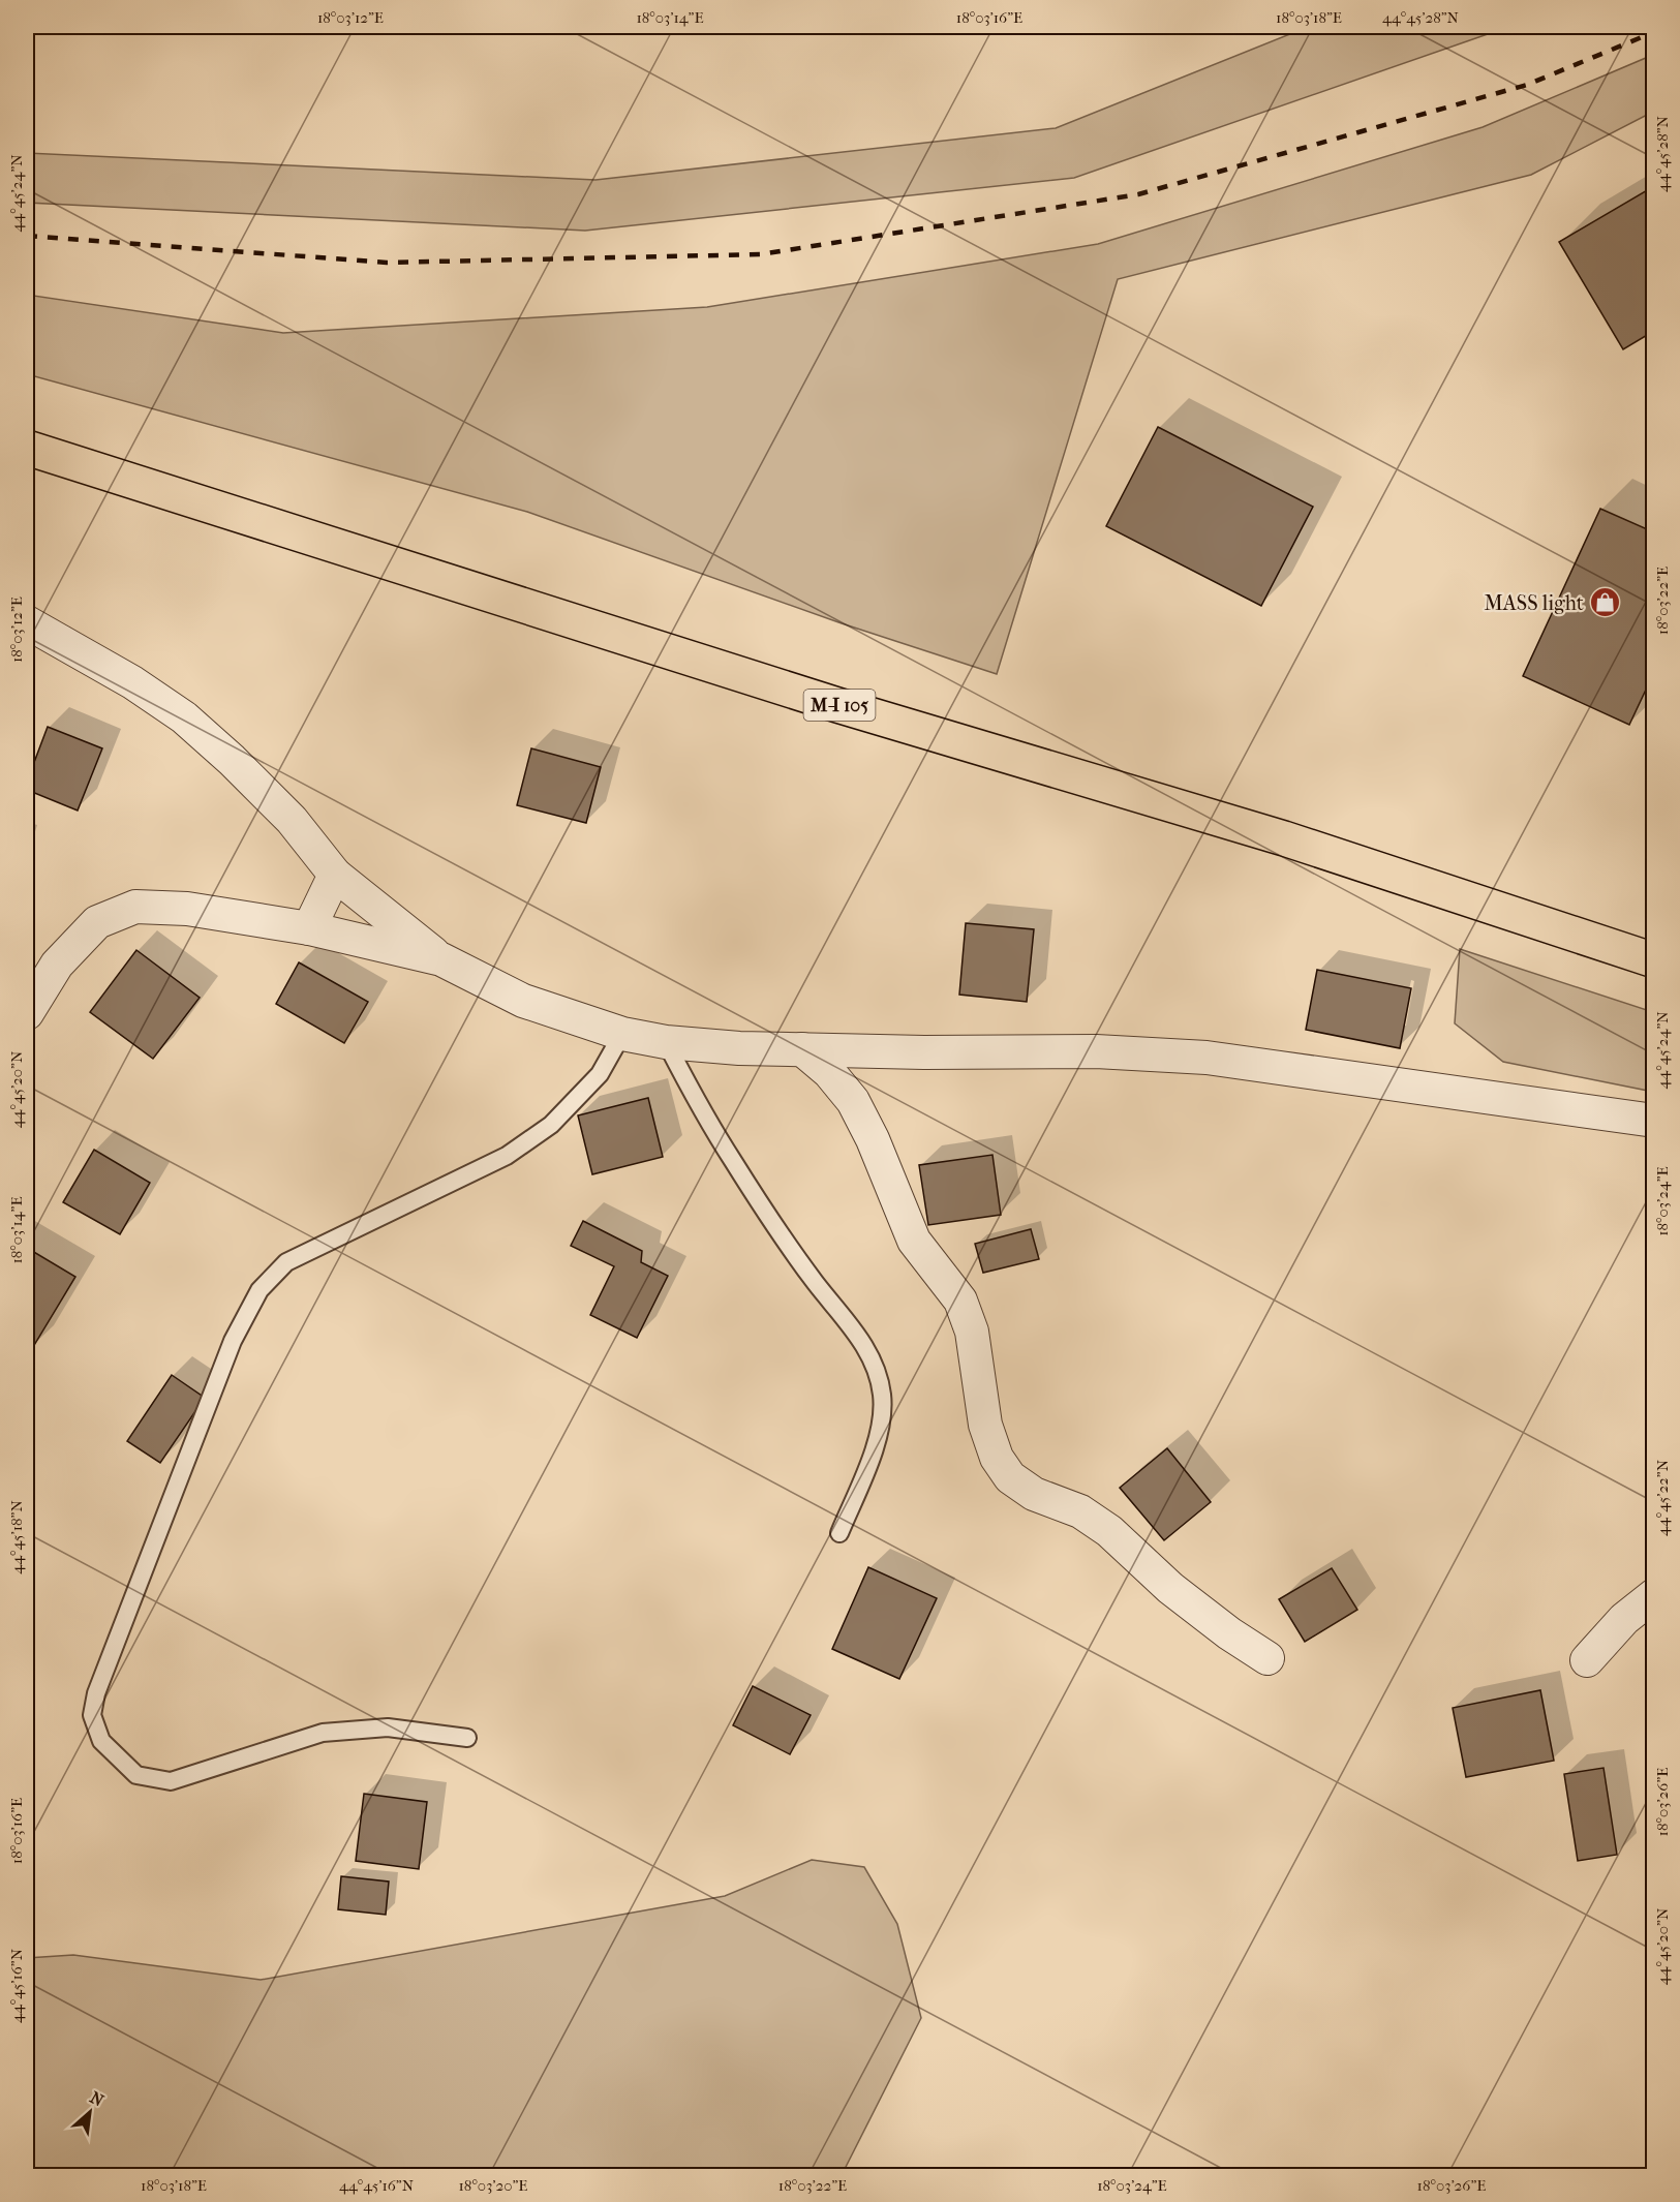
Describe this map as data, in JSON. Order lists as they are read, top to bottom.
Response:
{
  "streets": {
    "main road": ["M-I 105"]
  },
  "places": {
    "shop": ["MASS light"]
  },
  "north": "top right",
  "coordinates": [
    "18°03'12\"E",
    "18°03'14\"E",
    "18°03'16\"E",
    "18°03'18\"E",
    "44°45'28\"N",
    "44°45'24\"N",
    "18°03'22\"E",
    "44°45'20\"N",
    "18°03'24\"E",
    "44°45'22\"N",
    "44°45'18\"N",
    "18°03'26\"E",
    "44°45'16\"N",
    "18°03'20\"E"
  ]
}
